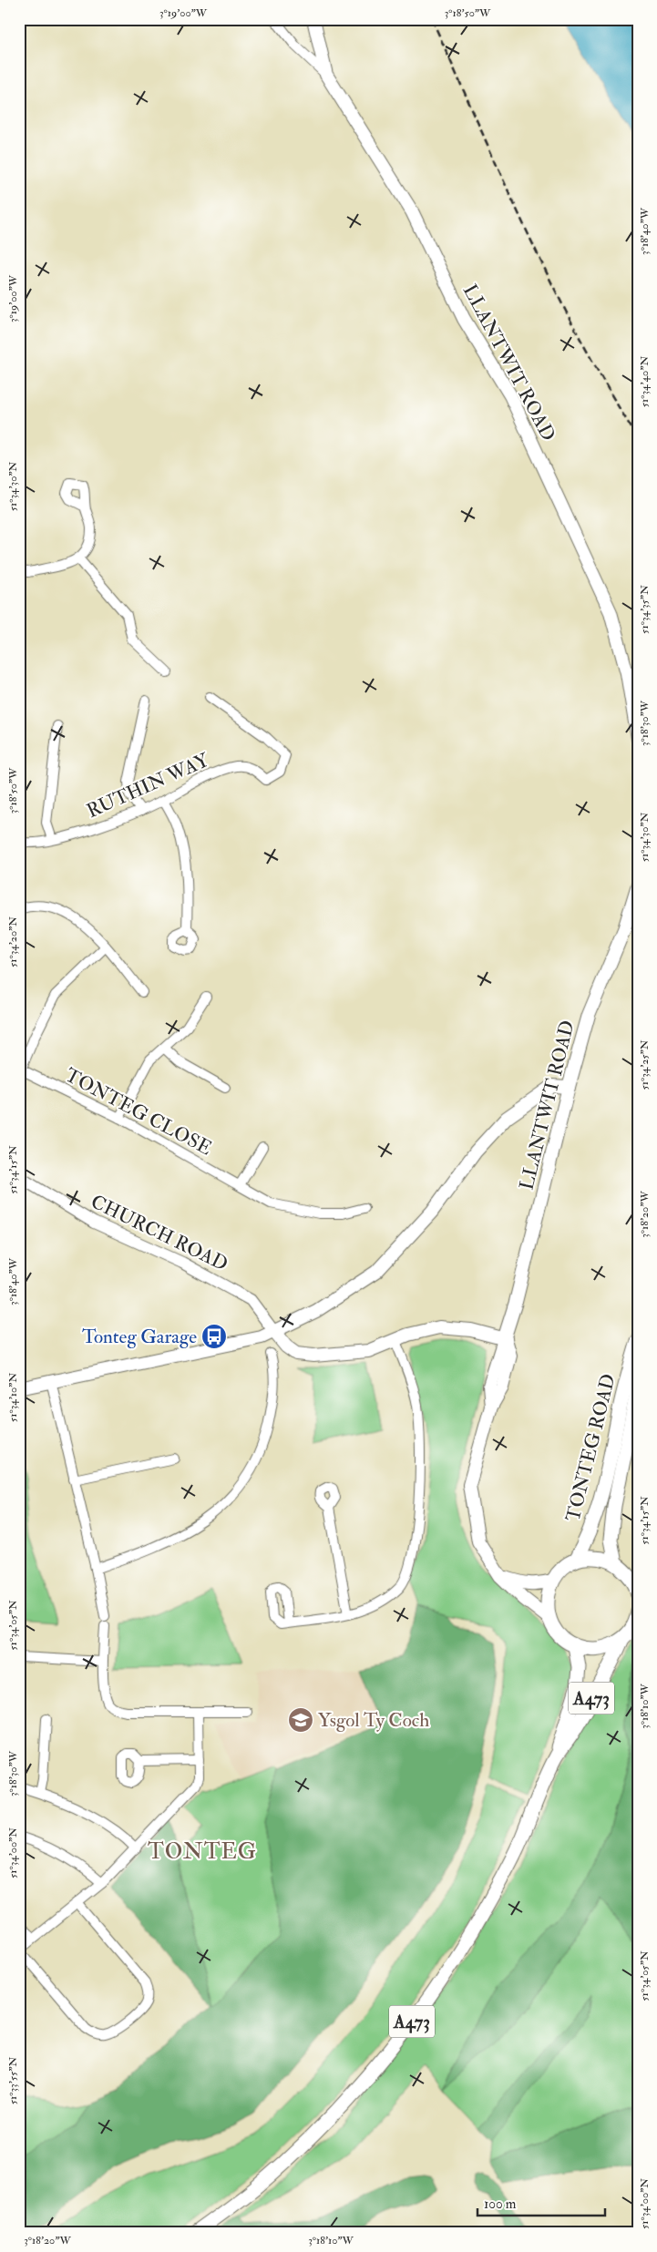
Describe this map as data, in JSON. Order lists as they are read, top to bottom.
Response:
{
  "streets": {
    "main road": ["LLANTWIT ROAD", "TONTEG ROAD", "A473"],
    "street": ["RUTHIN WAY", "TONTEG CLOSE", "CHURCH ROAD"]
  },
  "districts": ["TONTEG"],
  "places": {
    "bus stop": ["Tonteg Garage"],
    "school or university": ["Ysgol Ty Coch"]
  },
  "scale_bar": "100 m",
  "coordinates": [
    "3°19'00\"W",
    "3°18'50\"W",
    "3°18'40\"W",
    "51°34'40\"N",
    "51°34'30\"N",
    "51°34'35\"N",
    "3°18'30\"W",
    "51°34'20\"N",
    "51°34'25\"N",
    "51°34'15\"N",
    "3°18'20\"W",
    "51°34'10\"N",
    "51°34'05\"N",
    "3°18'10\"W",
    "51°34'00\"N",
    "51°33'55\"N"
  ]
}
